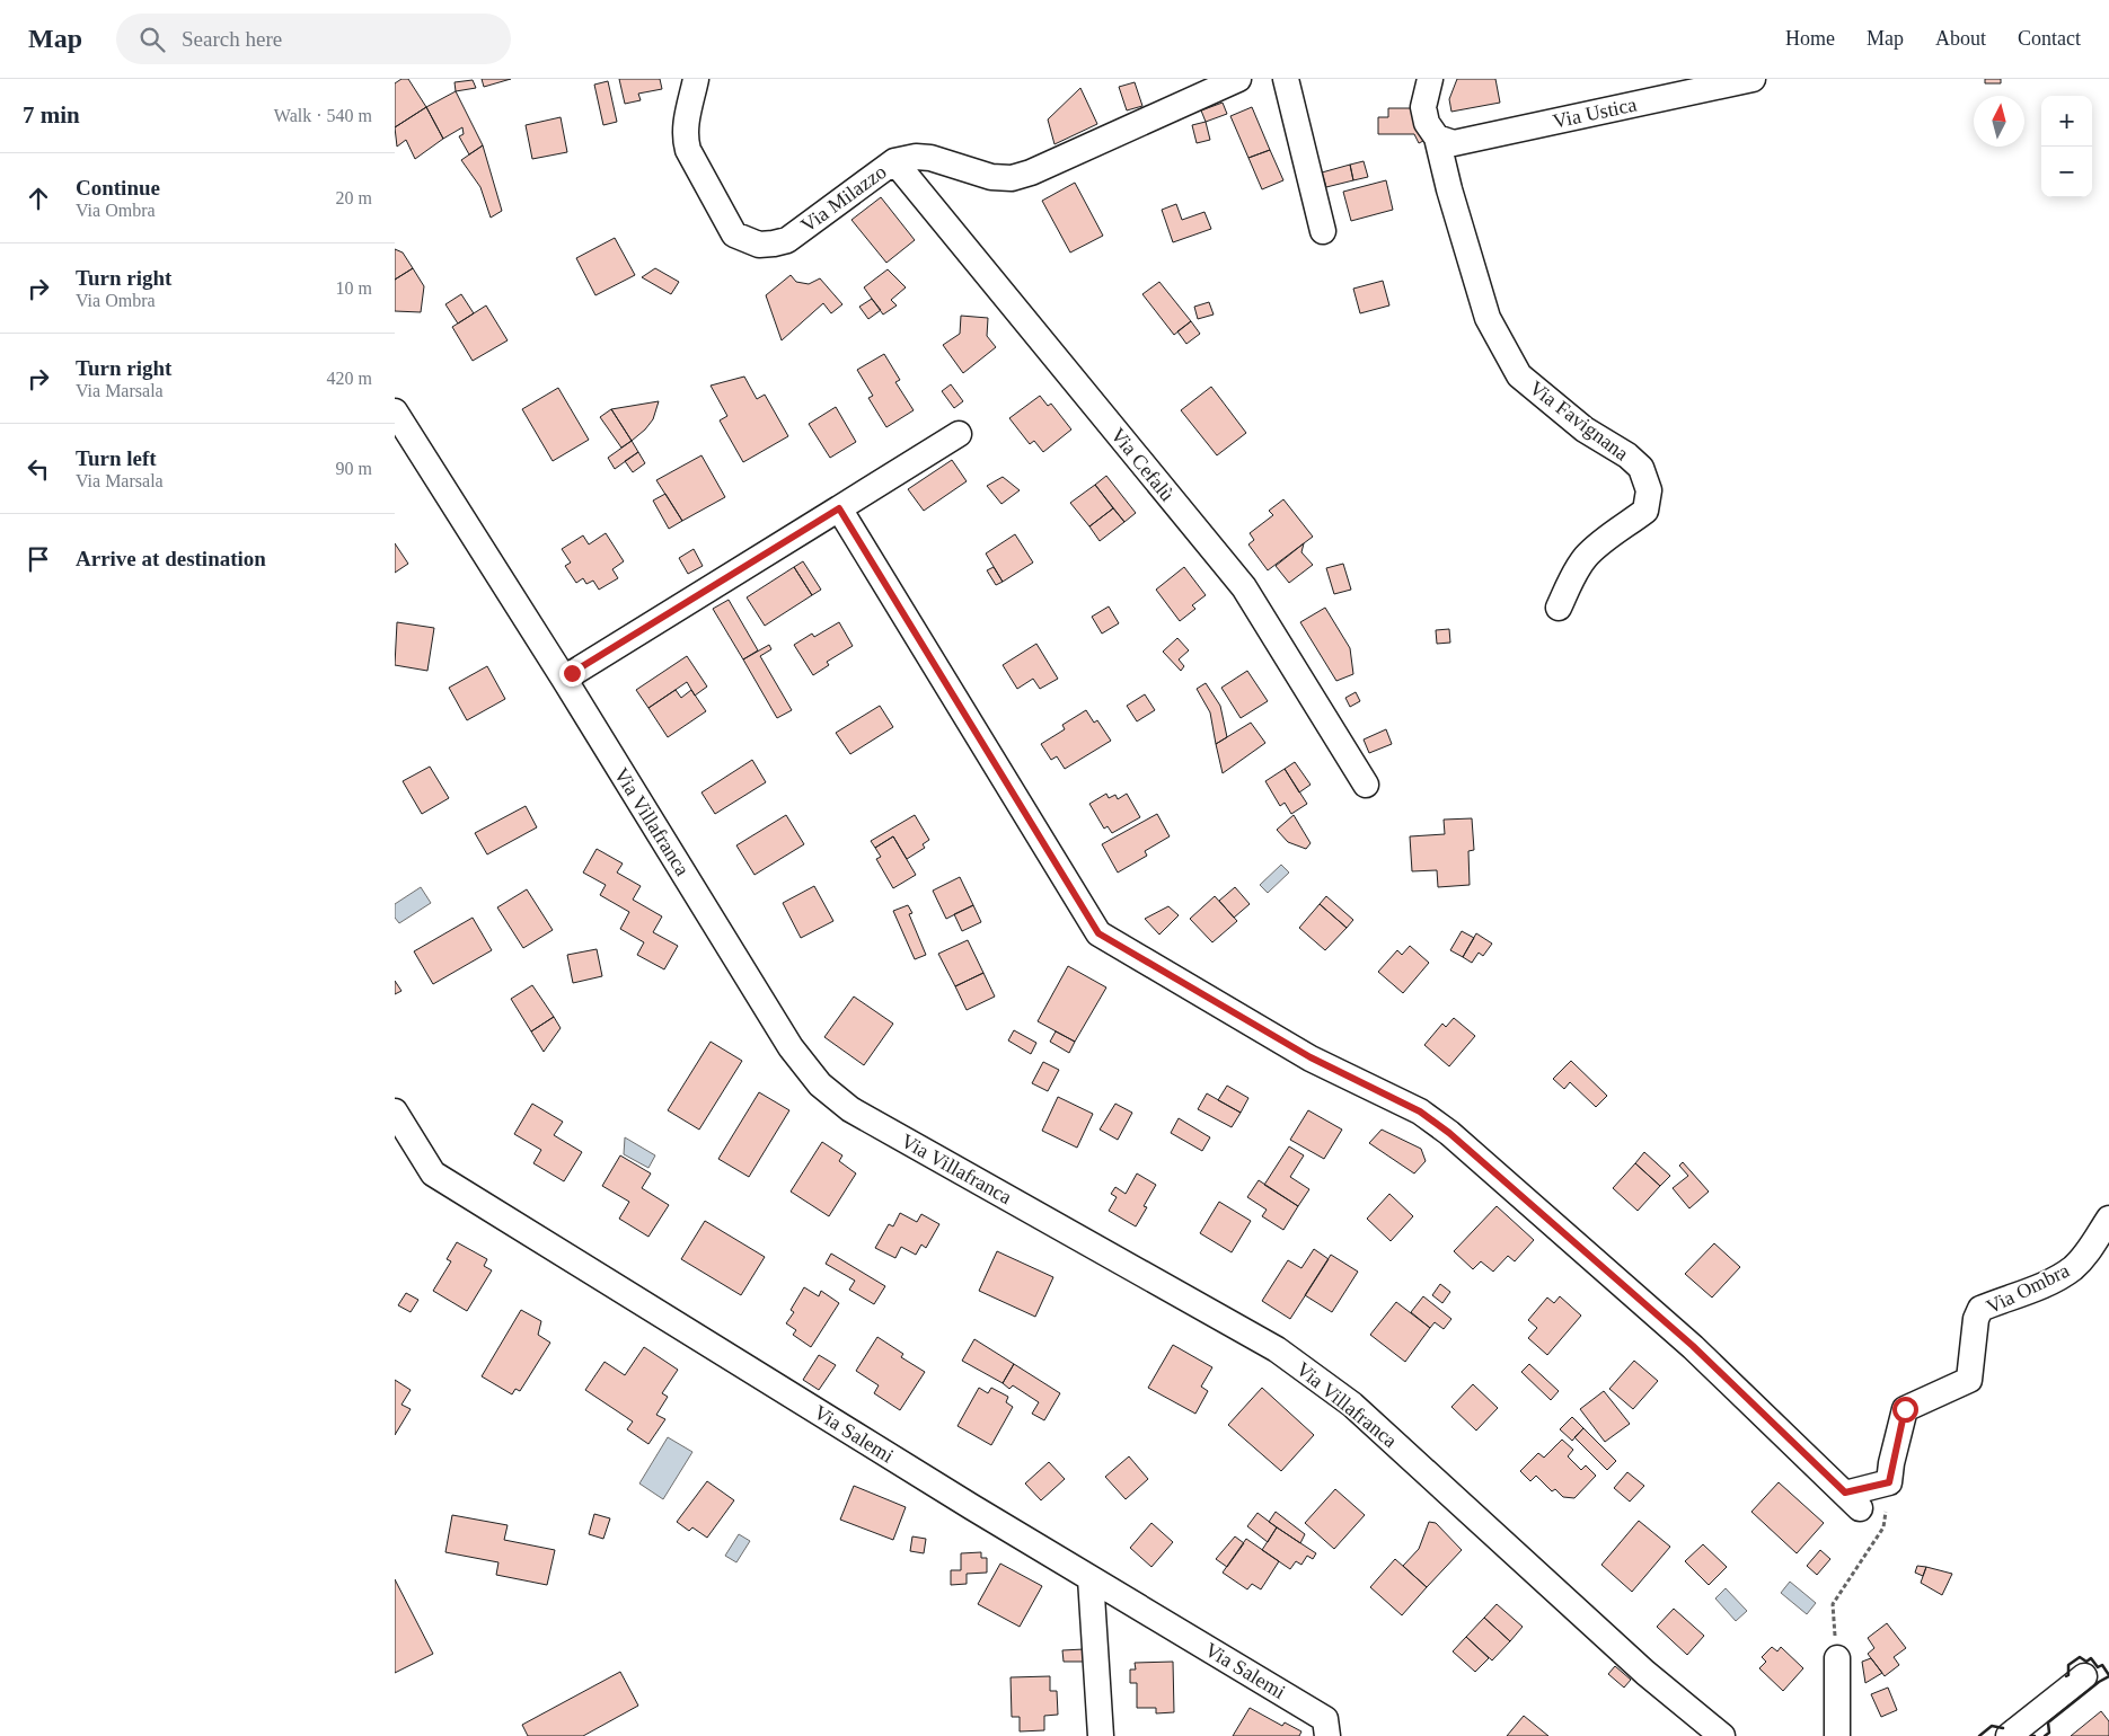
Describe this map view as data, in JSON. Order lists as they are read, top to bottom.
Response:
{
  "streets": {
    "street": [
      "Via Ustica",
      "Via Milazzo",
      "Via Favignana",
      "Via Cefalù",
      "Via Villafranca",
      "Via Ombra",
      "Via Salemi"
    ]
  },
  "crossings": [
    ["Via Ustica", "Via Favignana"],
    ["Via Milazzo", "Via Cefalù"]
  ],
  "north": "top",
  "page": {
    "header": "Map",
    "search": "Search here",
    "nav": [
      "Home",
      "Map",
      "About",
      "Contact"
    ],
    "heading": ["7 min", "Walk · 540 m"],
    "map_buttons": ["+", "−"],
    "list": [
      ["Continue", "Via Ombra", "20 m"],
      ["Turn right", "Via Ombra", "10 m"],
      ["Turn right", "Via Marsala", "420 m"],
      ["Turn left", "Via Marsala", "90 m"],
      "Arrive at destination"
    ]
  }
}
